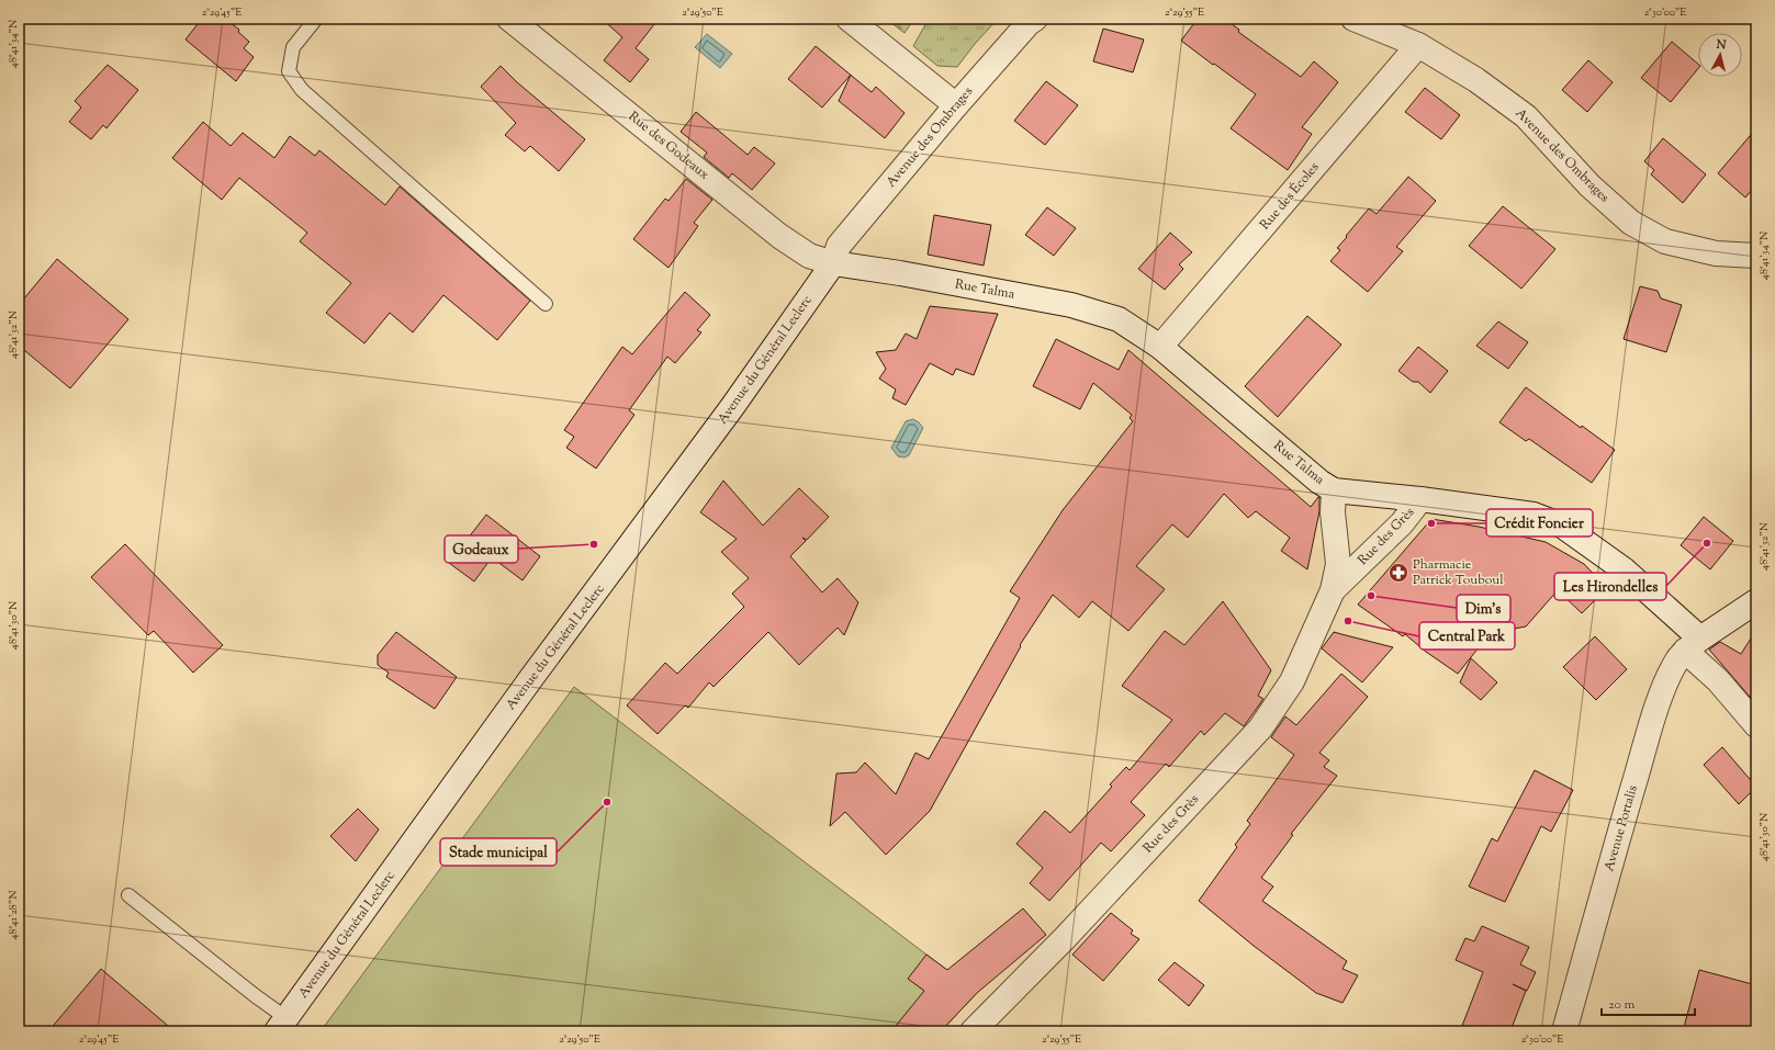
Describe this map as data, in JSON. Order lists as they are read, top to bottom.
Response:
{
  "streets": {
    "street": [
      "Avenue des Ombrages",
      "Rue des Godeaux",
      "Rue des Écoles",
      "Rue Talma",
      "Avenue du Général Leclerc",
      "Rue des Grès",
      "Avenue Portalis"
    ]
  },
  "crossings": [
    ["Avenue des Ombrages", "Rue des Godeaux"],
    ["Avenue des Ombrages", "Rue des Écoles"],
    ["Avenue des Ombrages", "Rue Talma"],
    ["Avenue des Ombrages", "Avenue du Général Leclerc"],
    ["Rue des Godeaux", "Rue Talma"],
    ["Rue des Godeaux", "Avenue du Général Leclerc"],
    ["Rue des Écoles", "Rue Talma"],
    ["Rue Talma", "Avenue du Général Leclerc"],
    ["Rue Talma", "Rue des Grès"],
    ["Rue Talma", "Avenue Portalis"]
  ],
  "places": {
    "other": [
      "Crédit Foncier",
      "Les Hirondelles",
      "Godeaux",
      "Dim's",
      "Central Park",
      "Stade municipal"
    ],
    "pharmacy": ["Pharmacie Patrick Touboul"]
  },
  "scale_bar": "20 m",
  "north": "top",
  "coordinates": [
    "2°29'45\"E",
    "2°29'50\"E",
    "2°29'55\"E",
    "2°30'00\"E",
    "48°41'34\"N",
    "48°41'32\"N",
    "48°41'30\"N",
    "48°41'28\"N"
  ]
}
